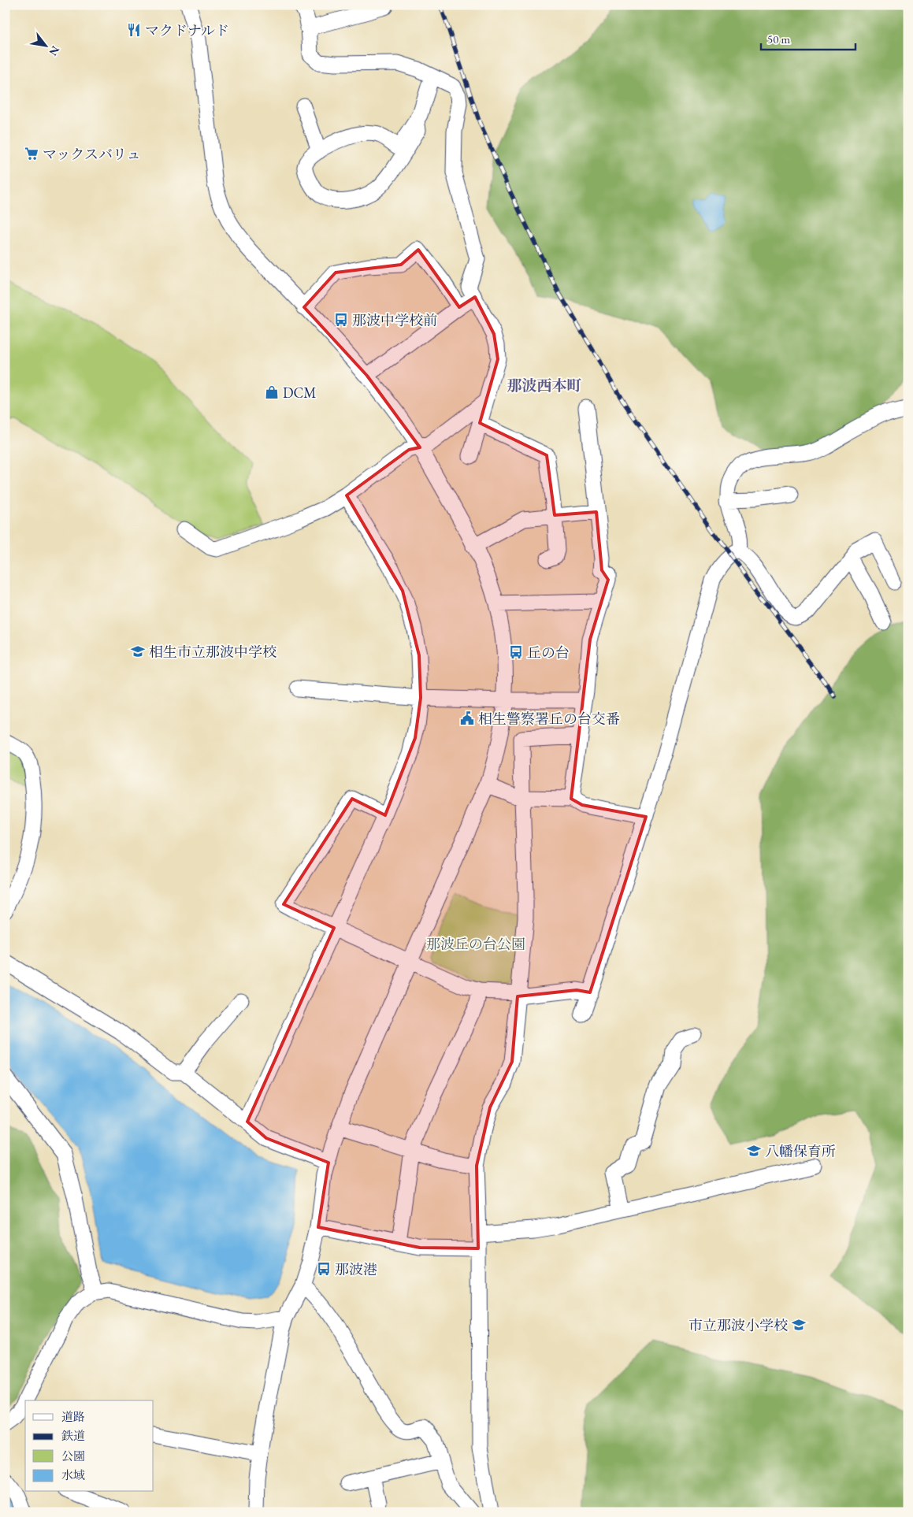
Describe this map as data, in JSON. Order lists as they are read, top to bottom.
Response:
{
  "districts": ["那波西本町"],
  "parks": ["那波丘の台公園"],
  "places": {
    "restaurant": ["マクドナルド"],
    "supermarket": ["マックスバリュ"],
    "bus stop": ["那波中学校前", "丘の台", "那波港"],
    "shop": ["DCM"],
    "school or university": ["相生市立那波中学校", "八幡保育所", "市立那波小学校"],
    "public building": ["相生警察署丘の台交番"]
  },
  "legend": [
    "道路",
    "鉄道",
    "公園",
    "水域"
  ],
  "scale_bar": "50 m",
  "north": "bottom right"
}
